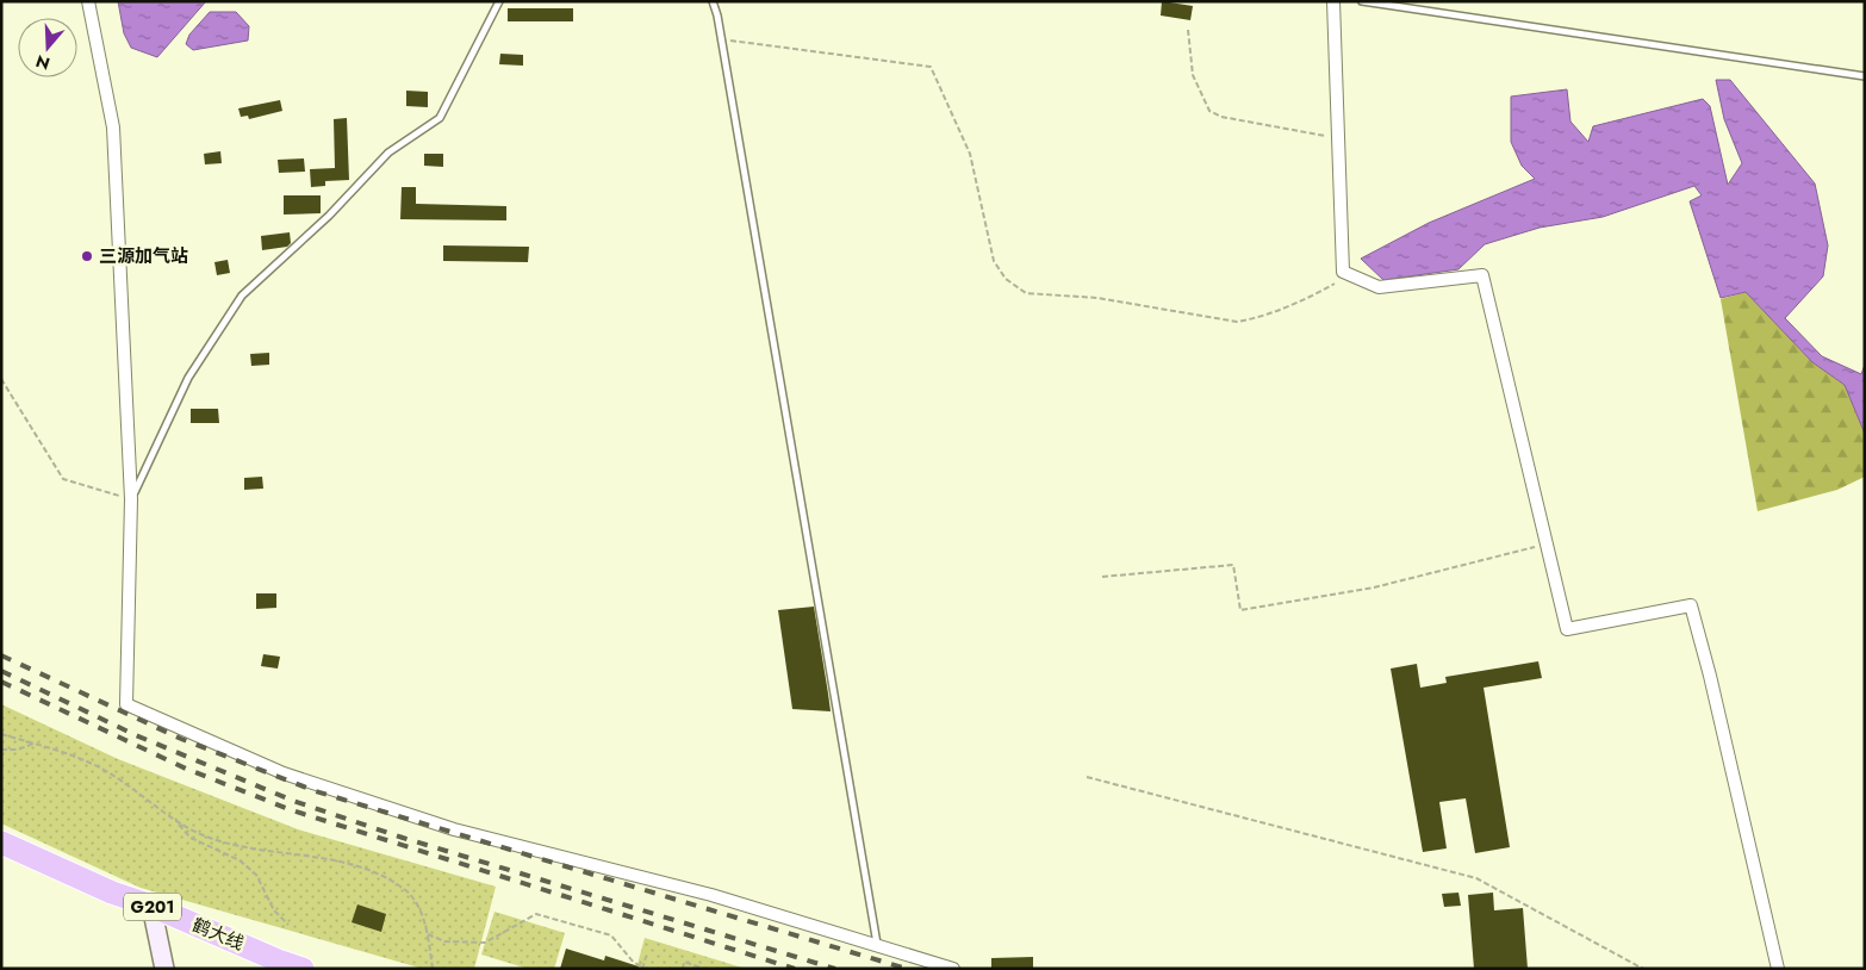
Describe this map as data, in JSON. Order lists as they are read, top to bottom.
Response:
{
  "streets": {
    "highway": ["G201", "鹤大线"]
  },
  "places": ["三源加气站"],
  "north": "bottom"
}
